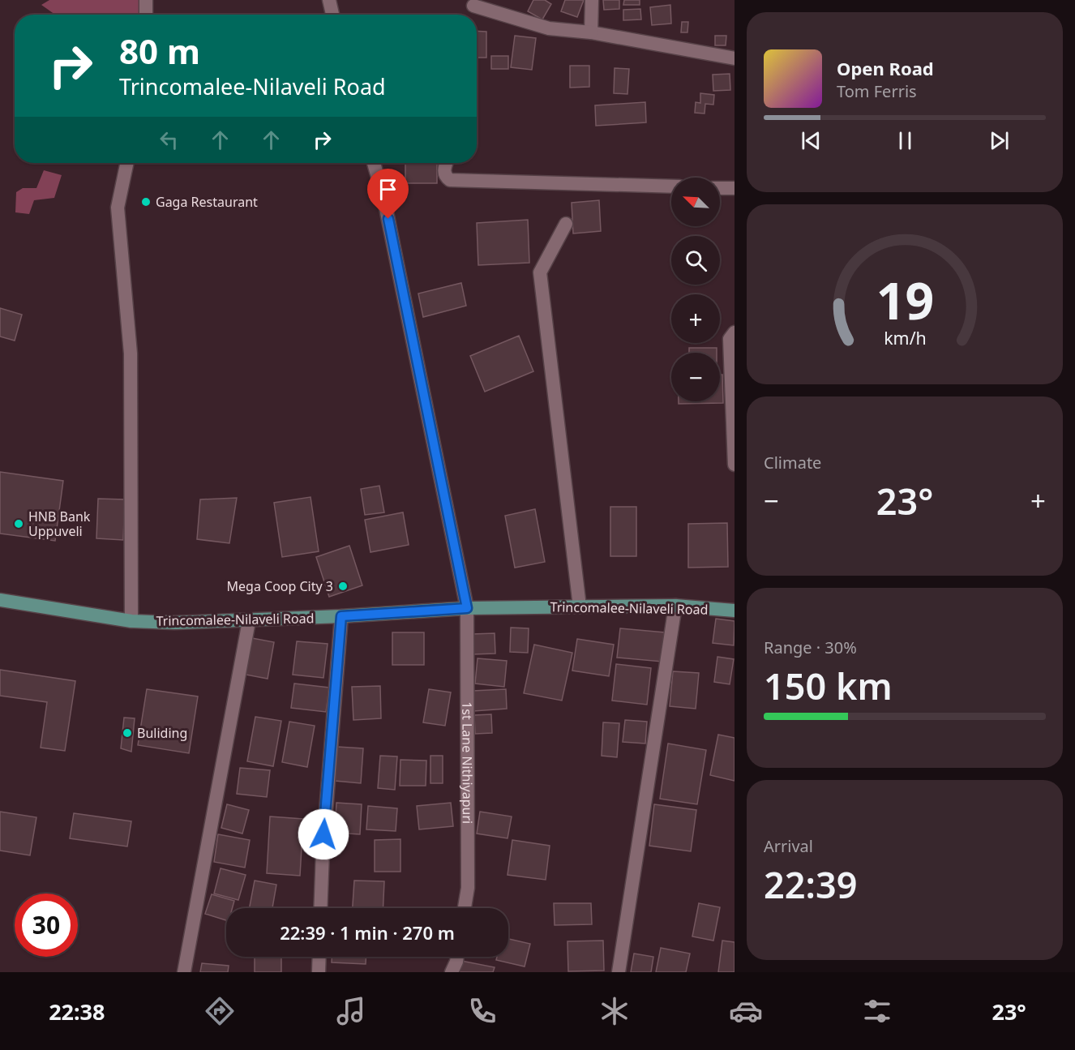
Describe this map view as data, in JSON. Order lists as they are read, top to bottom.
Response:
{
  "streets": {
    "main road": ["Trincomalee-Nilaveli Road"],
    "street": ["1st Lane Nithiyapuri"]
  },
  "crossings": [
    ["Trincomalee-Nilaveli Road", "1st Lane Nithiyapuri"]
  ],
  "places": [
    "Gaga Restaurant",
    "HNB Bank Uppuveli",
    "Mega Coop City 3",
    "Buliding"
  ],
  "north": "top left",
  "page": {
    "turn": ["80 m", "Trincomalee-Nilaveli Road"],
    "song": ["Open Road", "Tom Ferris"],
    "map_buttons": ["+", "−"],
    "tile": [
      "Climate",
      ["Range · 30%", "150 km"],
      ["Arrival", "22:39"]
    ],
    "heat": ["−", "23°", "+"],
    "limit": "30",
    "trip": "22:39 · 1 min · 270 m",
    "tabs": ["22:38", "23°"],
    "gauge": ["19", "km/h"]
  }
}
